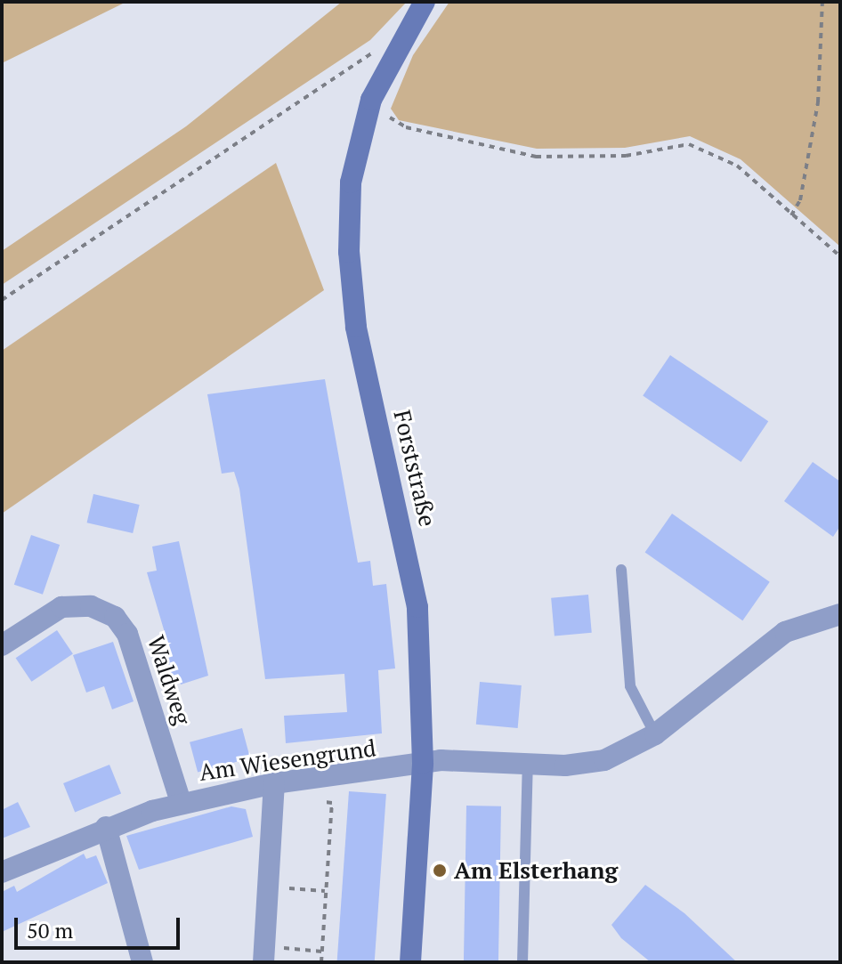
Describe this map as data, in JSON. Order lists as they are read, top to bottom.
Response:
{
  "streets": {
    "street": ["Forststraße", "Waldweg", "Am Wiesengrund"]
  },
  "crossings": [
    ["Forststraße", "Am Wiesengrund"],
    ["Waldweg", "Am Wiesengrund"]
  ],
  "places": ["Am Elsterhang"],
  "scale_bar": "50 m"
}
